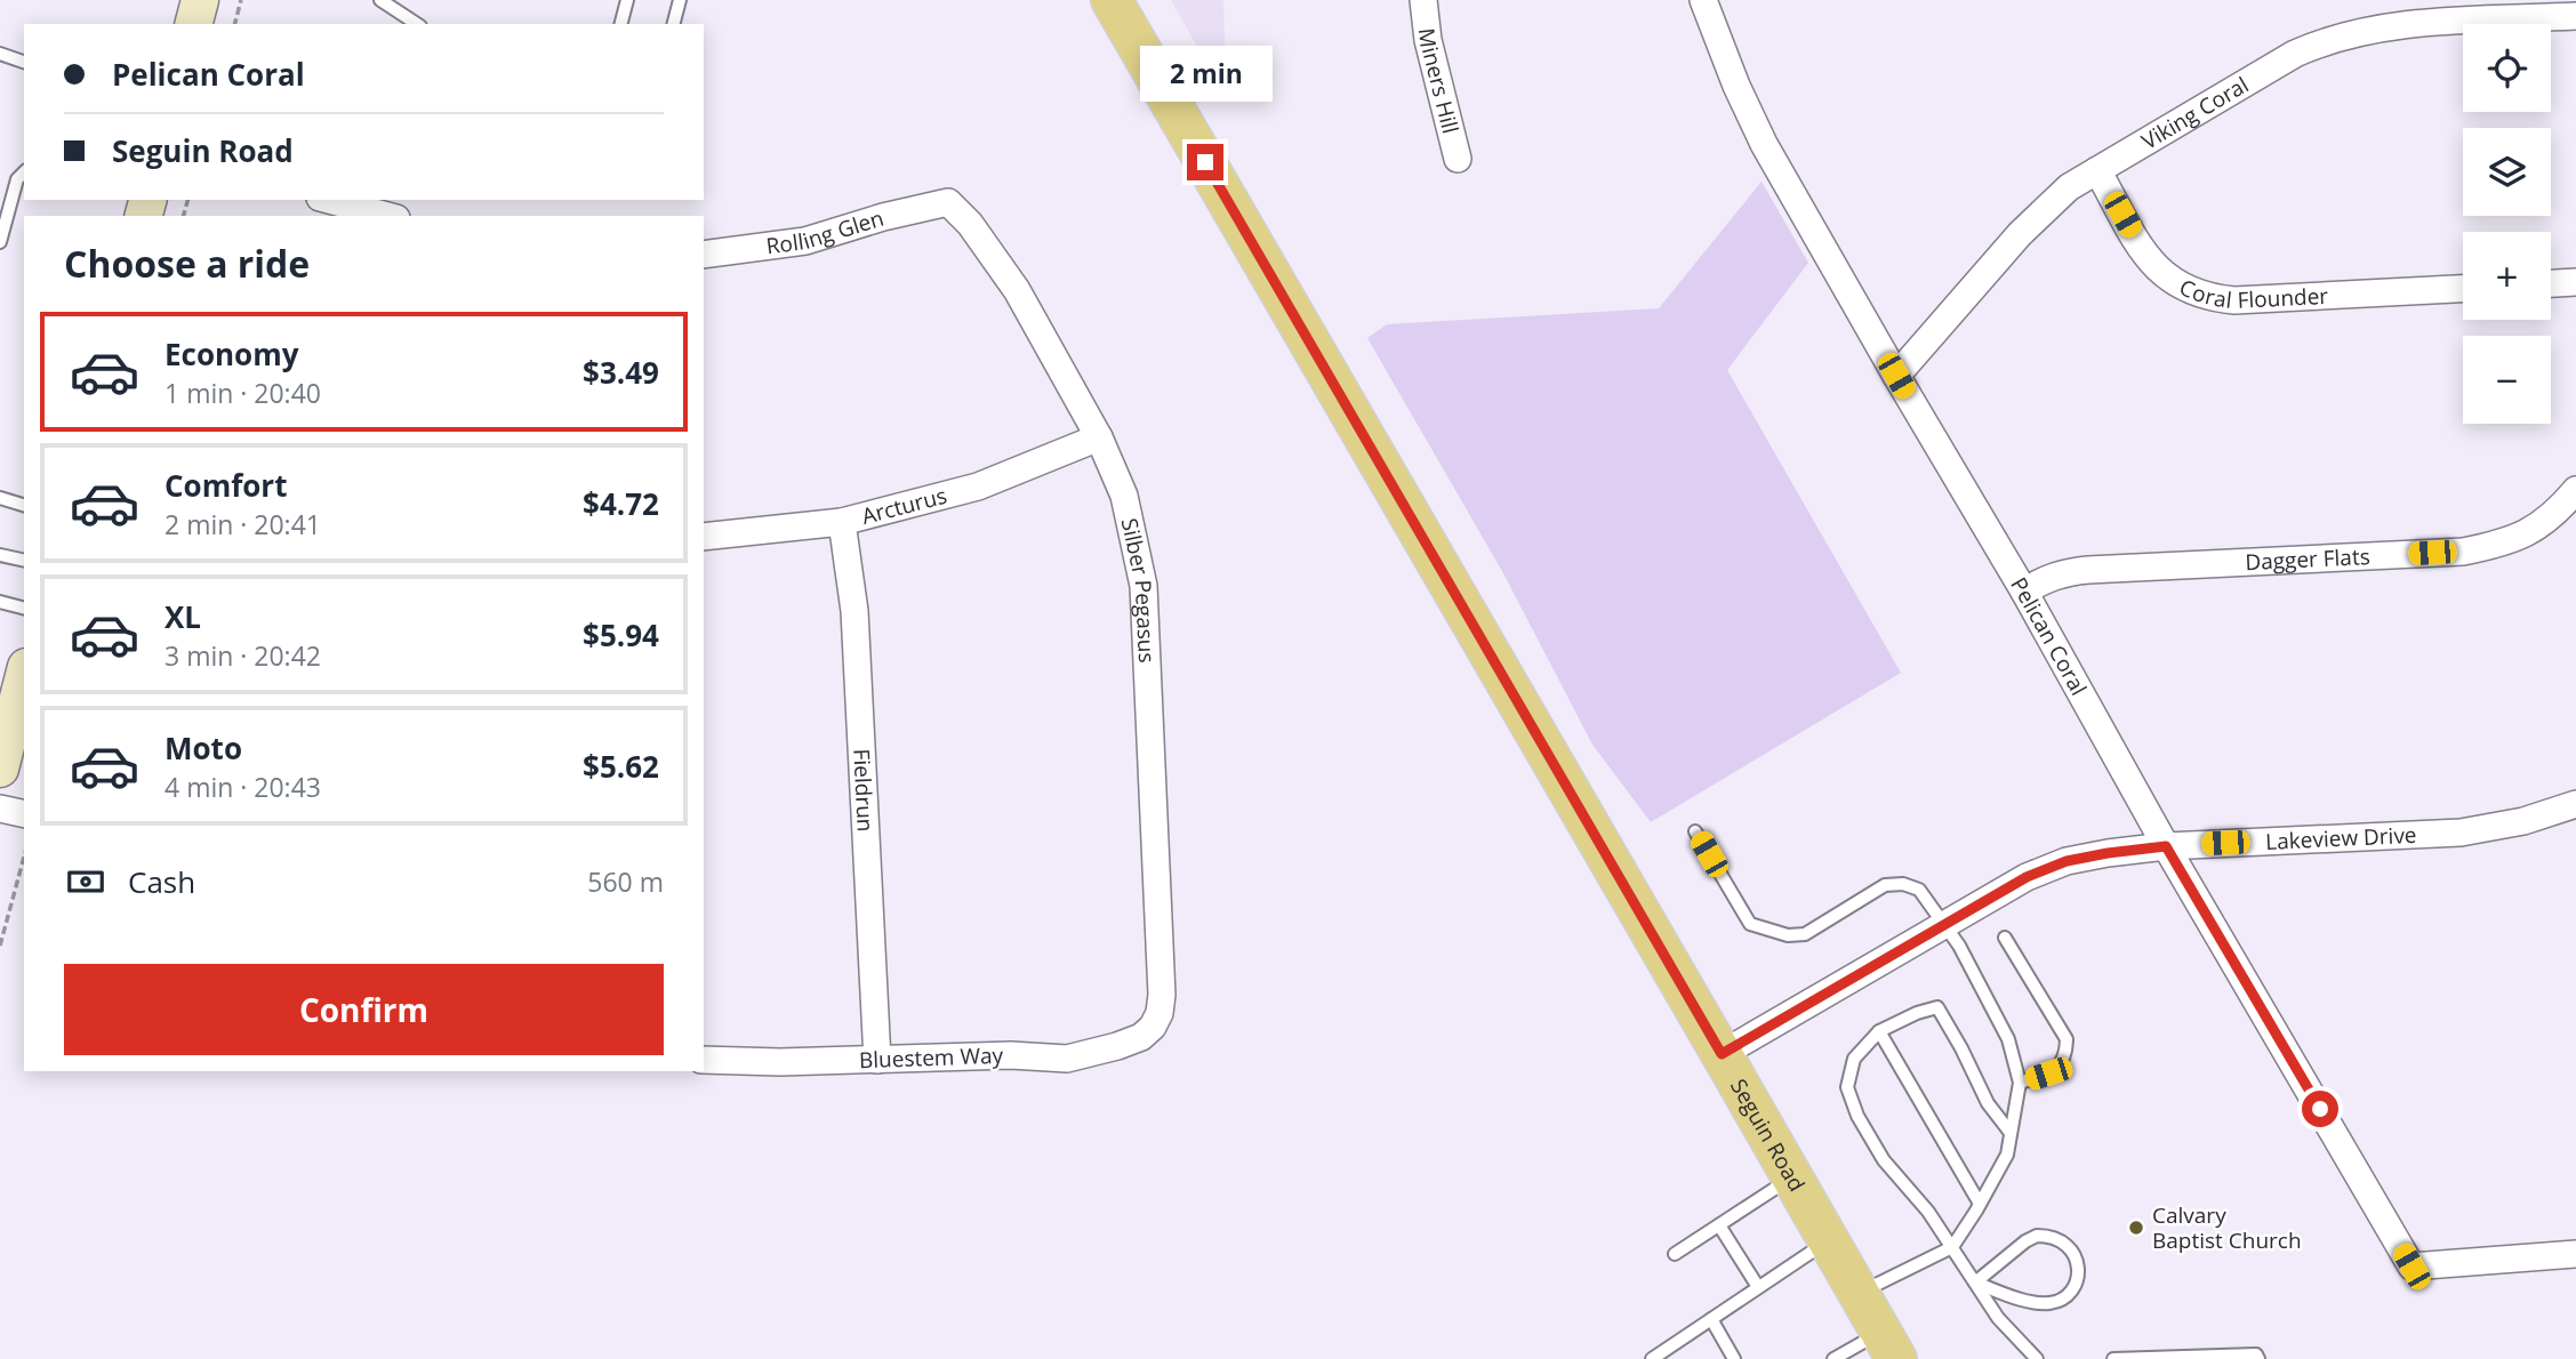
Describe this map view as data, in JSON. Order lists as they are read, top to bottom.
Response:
{
  "streets": {
    "main road": ["Seguin Road"],
    "street": [
      "Miners Hill",
      "Viking Coral",
      "Rolling Glen",
      "Coral Flounder",
      "Arcturus",
      "Dagger Flats",
      "Silber Pegasus",
      "Pelican Coral",
      "Fieldrun",
      "Lakeview Drive",
      "Bluestem Way"
    ]
  },
  "crossings": [
    ["Viking Coral", "Coral Flounder"],
    ["Viking Coral", "Pelican Coral"],
    ["Rolling Glen", "Silber Pegasus"],
    ["Arcturus", "Silber Pegasus"],
    ["Arcturus", "Fieldrun"],
    ["Dagger Flats", "Pelican Coral"],
    ["Silber Pegasus", "Bluestem Way"],
    ["Pelican Coral", "Lakeview Drive"],
    ["Fieldrun", "Bluestem Way"],
    ["Lakeview Drive", "Seguin Road"]
  ],
  "places": ["Calvary Baptist Church"],
  "page": {
    "map_buttons": ["+", "−"],
    "banner": ["Pelican Coral", "Seguin Road"],
    "bubble": "2 min",
    "heading": "Choose a ride",
    "list": [
      {
        "name": "Economy",
        "note": "1 min · 20:40",
        "value": "$3.49"
      },
      {
        "name": "Comfort",
        "note": "2 min · 20:41",
        "value": "$4.72"
      },
      {
        "name": "XL",
        "note": "3 min · 20:42",
        "value": "$5.94"
      },
      {
        "name": "Moto",
        "note": "4 min · 20:43",
        "value": "$5.62"
      }
    ],
    "pay": ["Cash", "560 m"],
    "buttons": "Confirm"
  }
}
